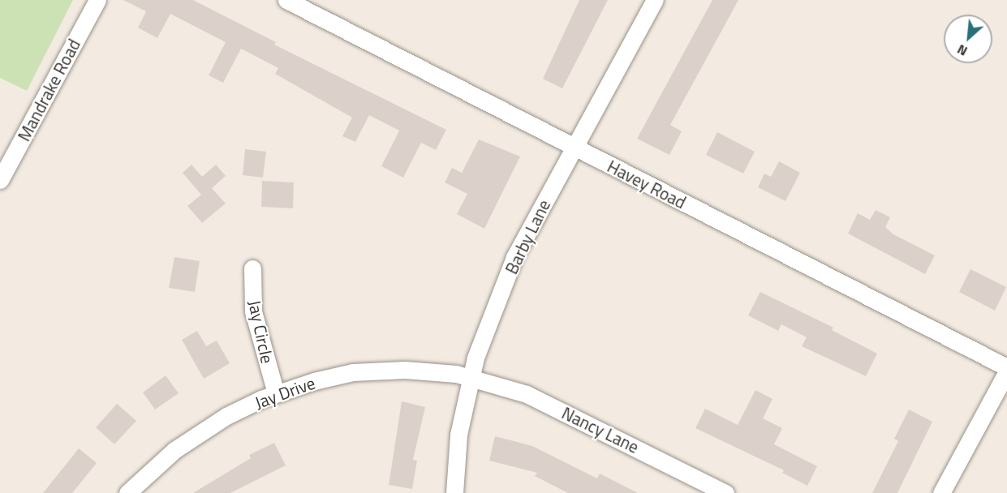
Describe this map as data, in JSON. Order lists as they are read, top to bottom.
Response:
{
  "streets": {
    "street": [
      "Mandrake Road",
      "Havey Road",
      "Barby Lane",
      "Jay Circle",
      "Jay Drive",
      "Nancy Lane"
    ]
  },
  "crossings": [
    ["Havey Road", "Barby Lane"],
    ["Barby Lane", "Jay Drive"],
    ["Barby Lane", "Nancy Lane"],
    ["Jay Circle", "Jay Drive"],
    ["Jay Drive", "Nancy Lane"]
  ],
  "north": "bottom left"
}
